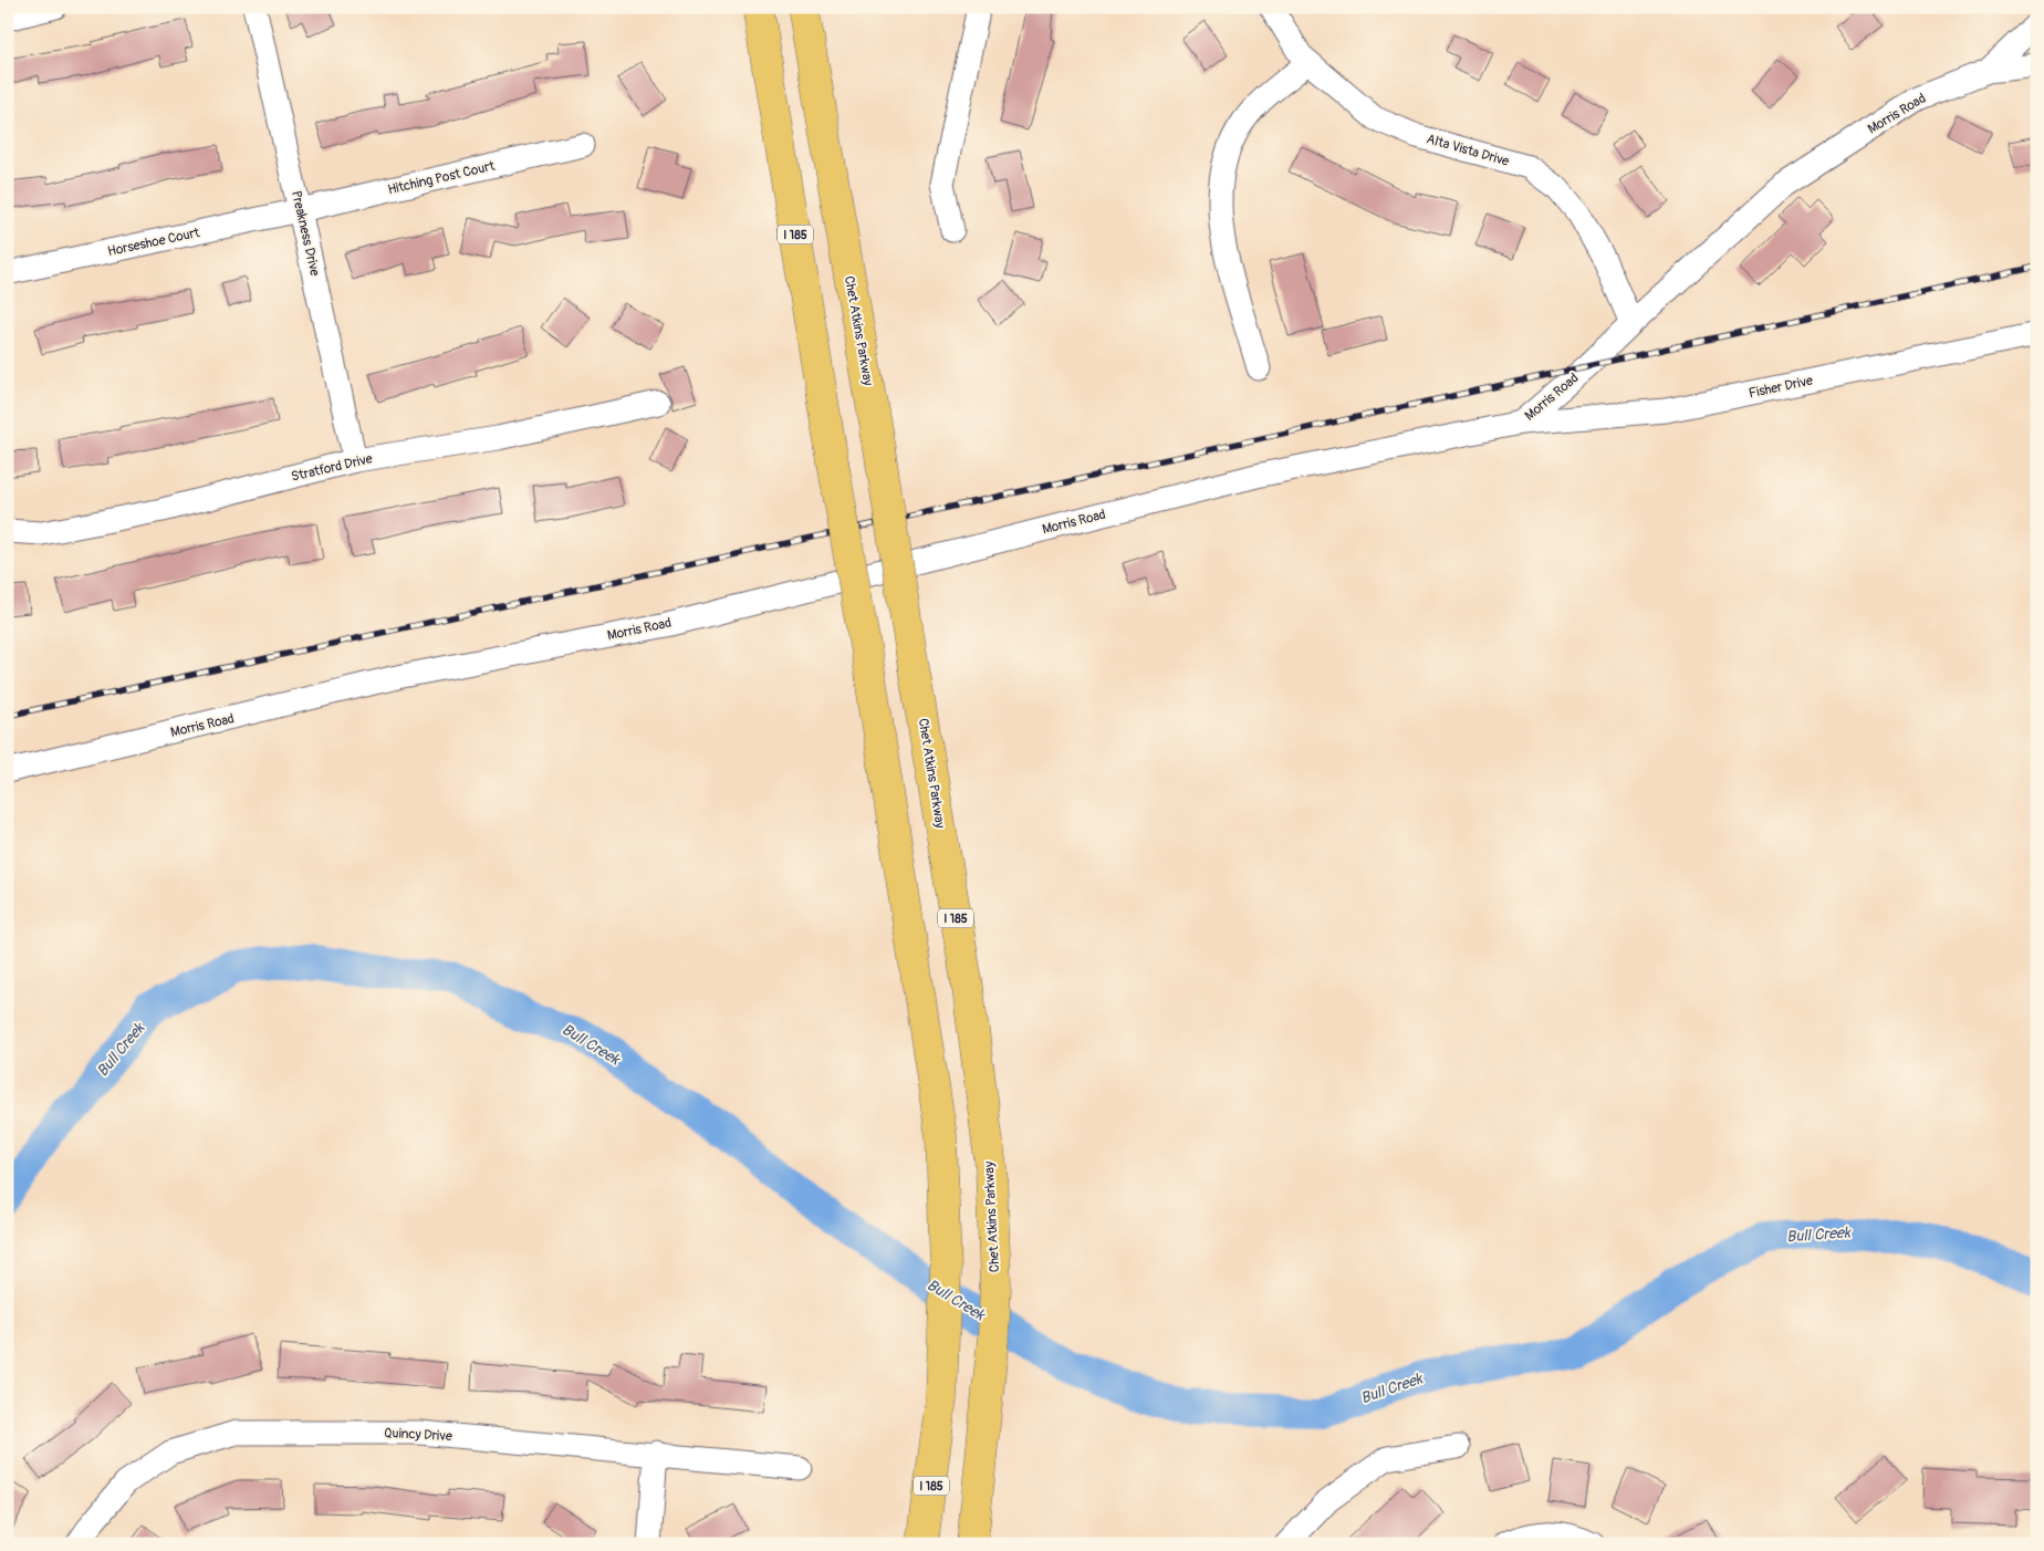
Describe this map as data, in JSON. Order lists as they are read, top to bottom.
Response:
{
  "streets": {
    "highway": ["I 185", "Chet Atkins Parkway"],
    "street": [
      "Morris Road",
      "Alta Vista Drive",
      "Hitching Post Court",
      "Preakness Drive",
      "Horseshoe Court",
      "Fisher Drive",
      "Stratford Drive",
      "Quincy Drive"
    ]
  },
  "crossings": [
    ["Morris Road", "Alta Vista Drive"],
    ["Morris Road", "Fisher Drive"],
    ["Hitching Post Court", "Preakness Drive"],
    ["Hitching Post Court", "Horseshoe Court"],
    ["Preakness Drive", "Horseshoe Court"],
    ["Preakness Drive", "Stratford Drive"]
  ],
  "water": ["Bull Creek"]
}
